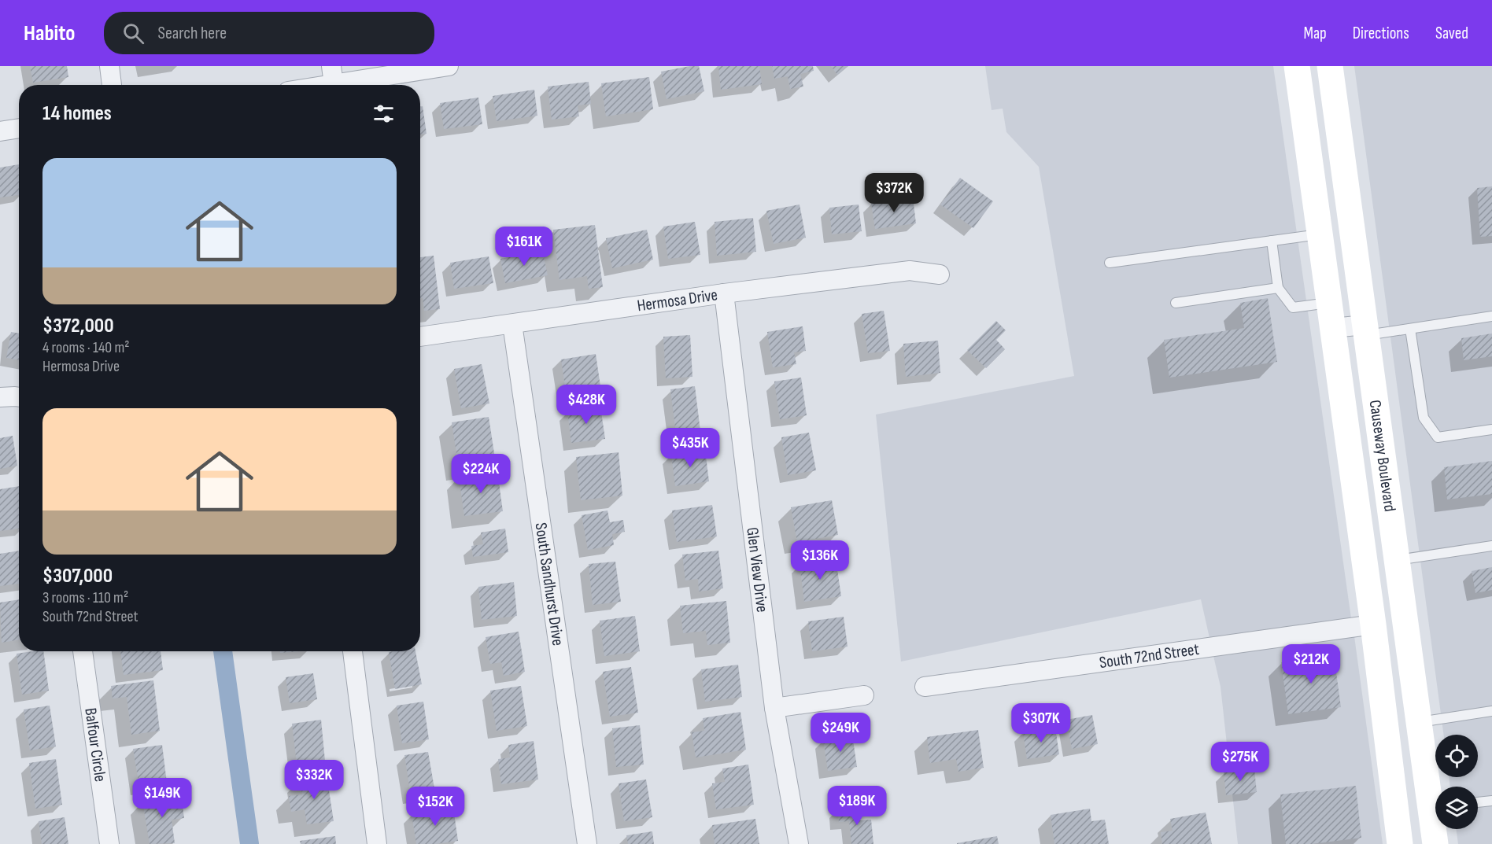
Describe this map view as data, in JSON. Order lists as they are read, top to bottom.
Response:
{
  "streets": {
    "main road": ["Causeway Boulevard"],
    "street": [
      "Hermosa Drive",
      "Glen View Drive",
      "South Sandhurst Drive",
      "South 72nd Street",
      "Balfour Circle"
    ]
  },
  "crossings": [
    ["Hermosa Drive", "Glen View Drive"],
    ["Hermosa Drive", "South Sandhurst Drive"],
    ["Causeway Boulevard", "South 72nd Street"]
  ],
  "page": {
    "header": "Habito",
    "search": "Search here",
    "nav": ["Map", "Directions", "Saved"],
    "heading": "14 homes",
    "list": [
      {
        "name": "$372,000",
        "note": "4 rooms · 140 m² · Hermosa Drive"
      },
      {
        "name": "$307,000",
        "note": "3 rooms · 110 m² · South 72nd Street"
      }
    ],
    "price": [
      "$372K",
      "$161K",
      "$428K",
      "$435K",
      "$224K",
      "$136K",
      "$212K",
      "$307K",
      "$249K",
      "$275K",
      "$332K",
      "$149K",
      "$189K",
      "$152K"
    ]
  }
}
